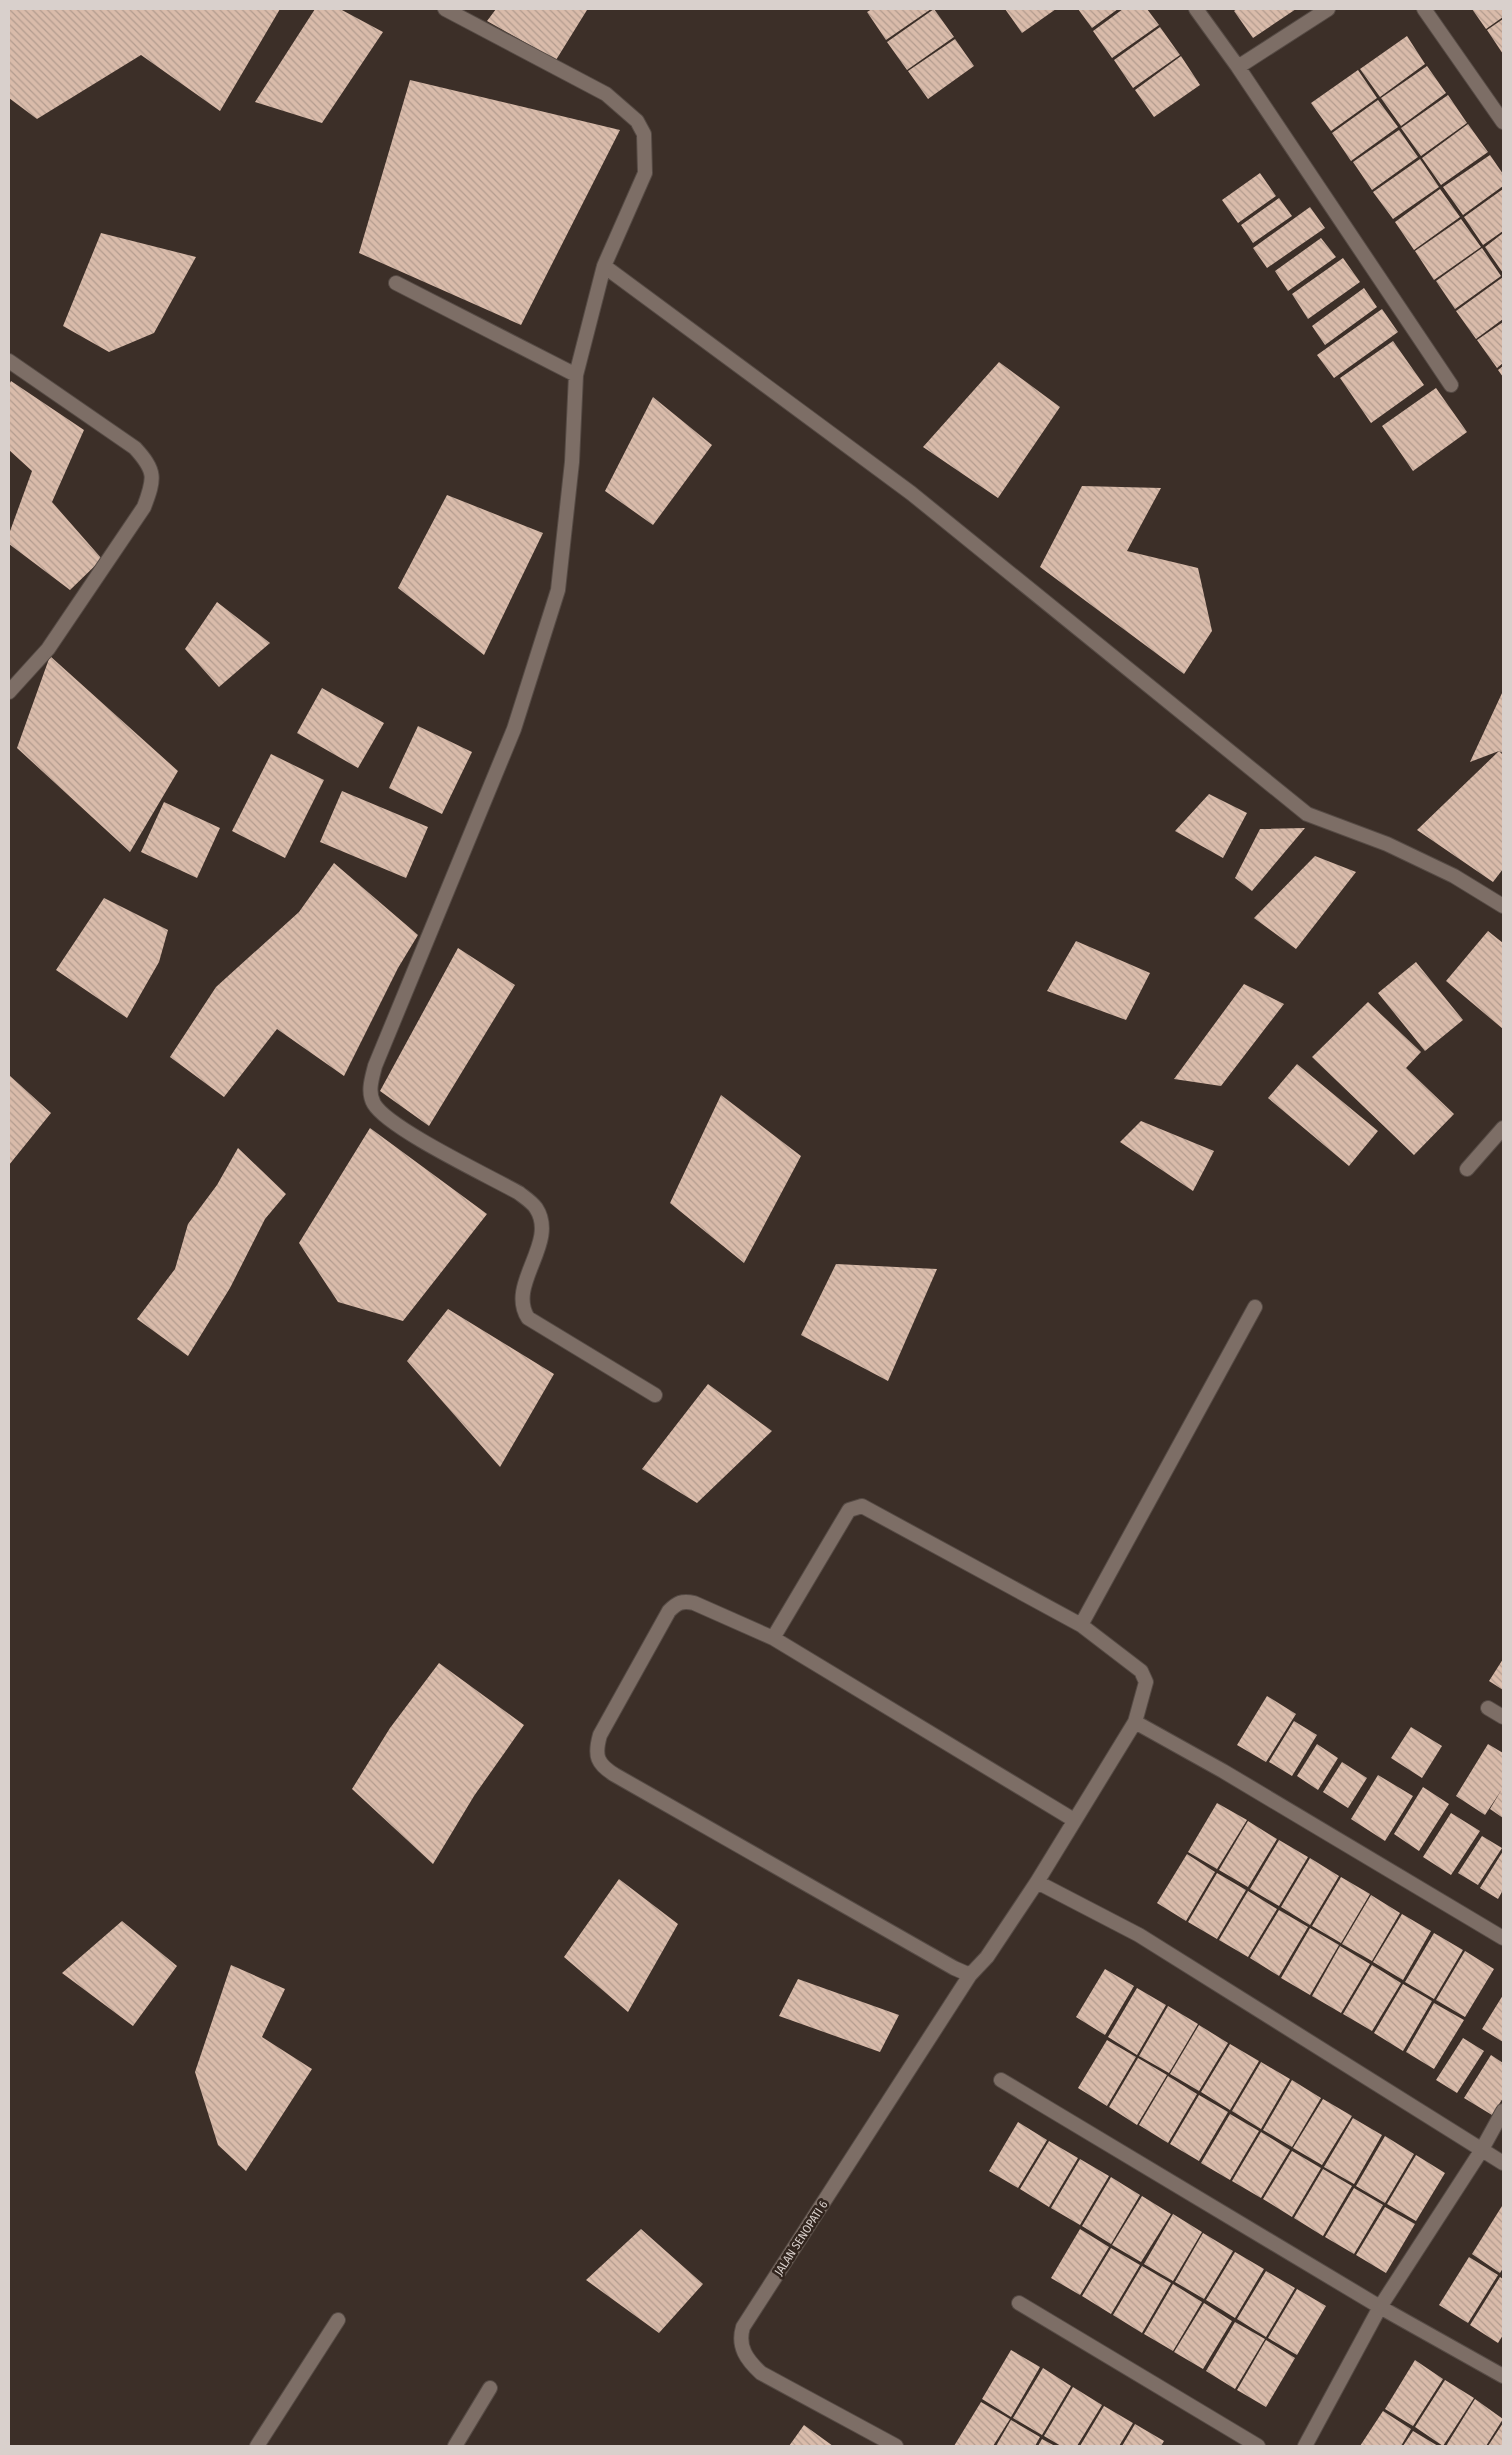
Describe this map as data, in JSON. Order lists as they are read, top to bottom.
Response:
{
  "streets": {
    "street": ["JALAN SENOPATI 6"]
  }
}
